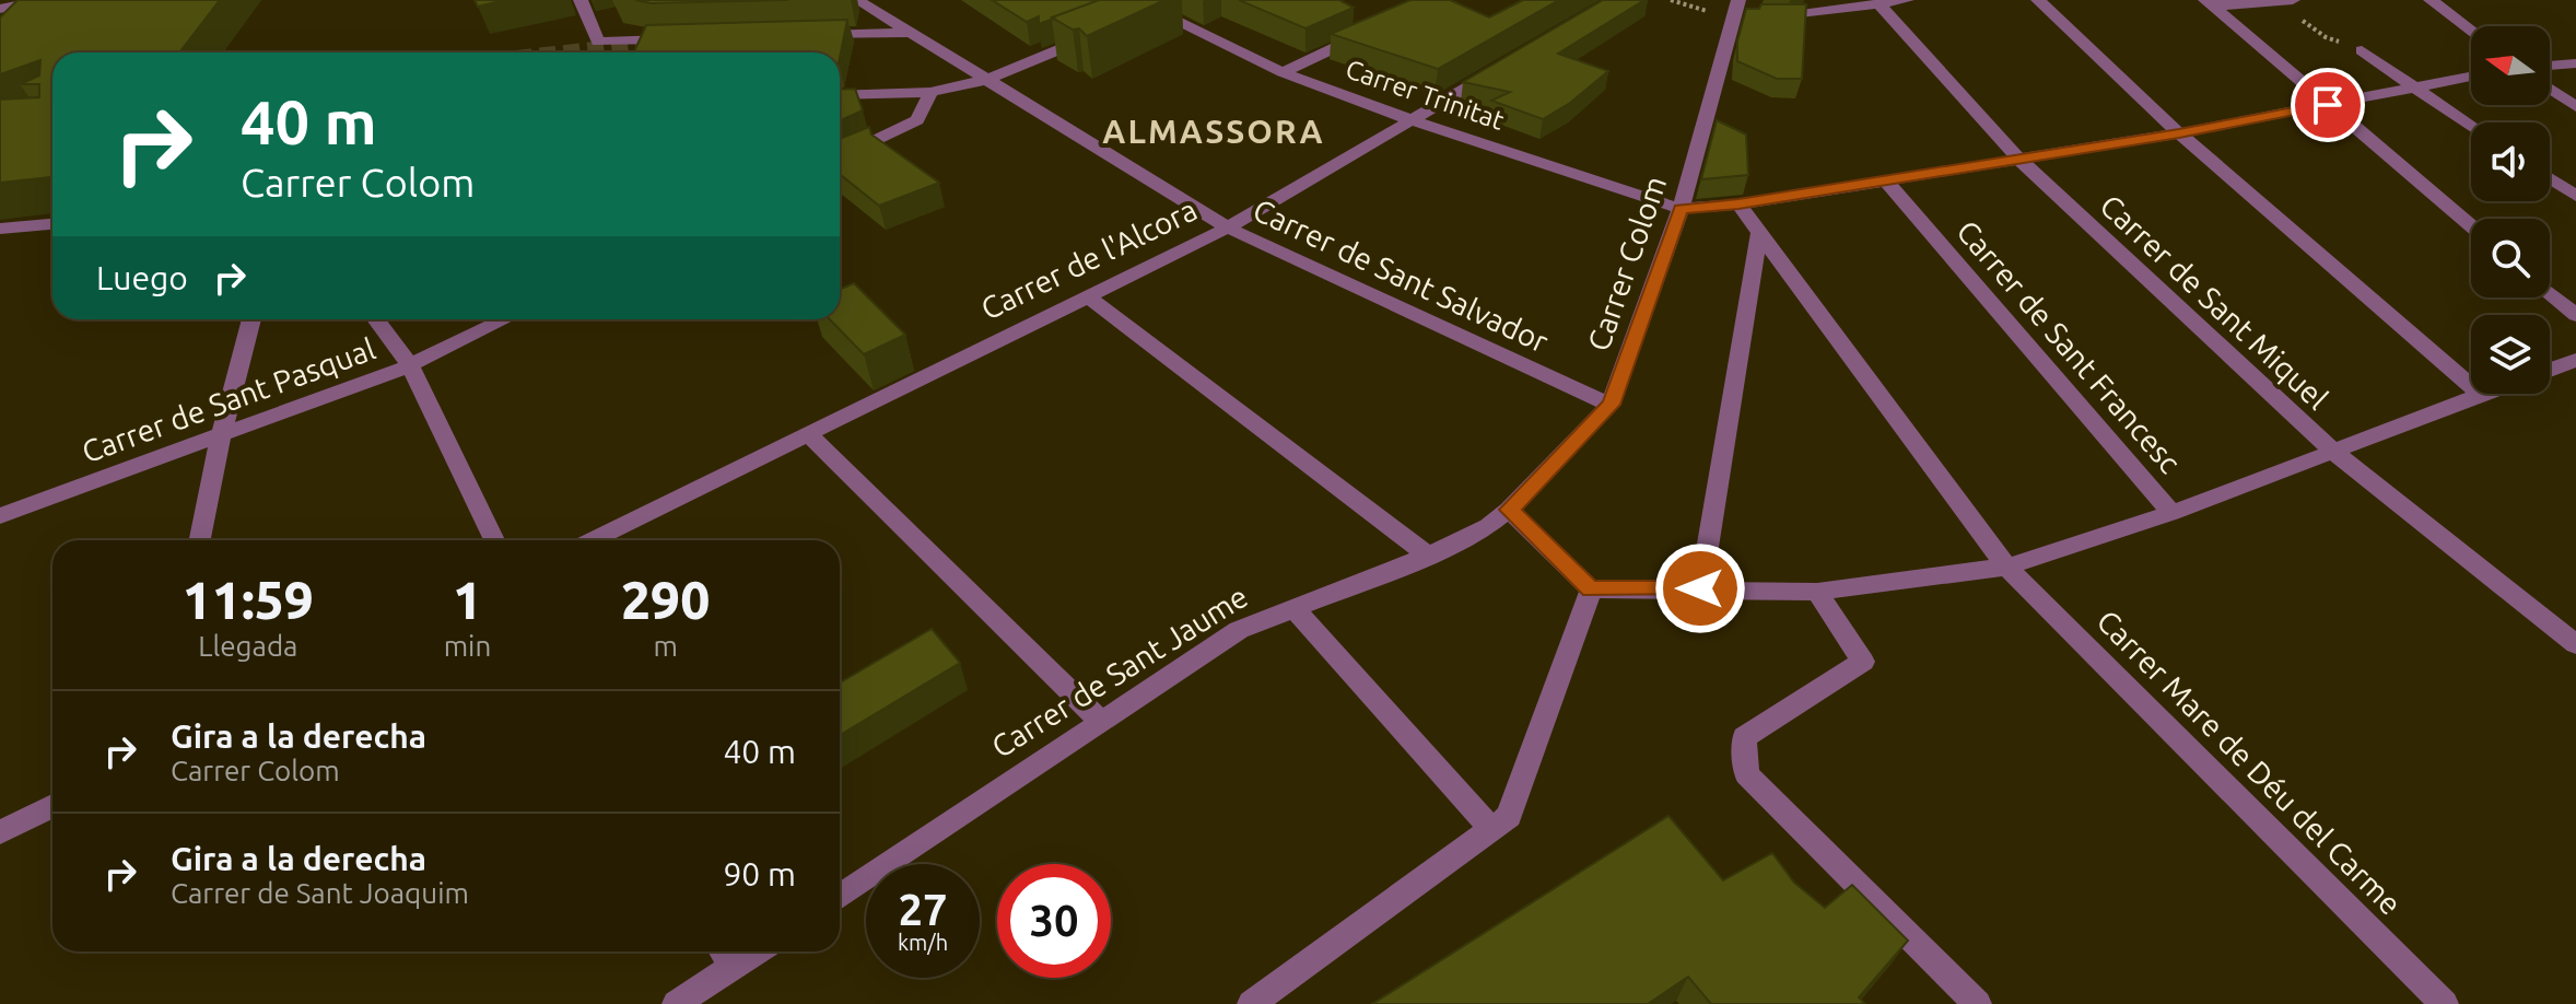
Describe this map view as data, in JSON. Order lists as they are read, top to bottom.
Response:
{
  "streets": {
    "street": [
      "Carrer Trinitat",
      "Carrer de l'Alcora",
      "Carrer Colom",
      "Carrer de Sant Salvador",
      "Carrer de Sant Miquel",
      "Carrer de Sant Francesc",
      "Carrer de Sant Pasqual",
      "Carrer de Sant Jaume",
      "Carrer Mare de Déu del Carme"
    ]
  },
  "crossings": [
    ["Carrer Trinitat", "Carrer de l'Alcora"],
    ["Carrer Trinitat", "Carrer Colom"],
    ["Carrer de l'Alcora", "Carrer de Sant Salvador"],
    ["Carrer Colom", "Carrer de Sant Salvador"],
    ["Carrer Colom", "Carrer de Sant Jaume"]
  ],
  "districts": ["ALMASSORA"],
  "north": "left",
  "page": {
    "turn": ["40 m", "Carrer Colom"],
    "then": "Luego",
    "eta": [
      "11:59",
      "Llegada",
      "1",
      "min",
      "290",
      "m"
    ],
    "list": [
      {
        "name": "Gira a la derecha",
        "note": "Carrer Colom",
        "value": "40 m"
      },
      {
        "name": "Gira a la derecha",
        "note": "Carrer de Sant Joaquim",
        "value": "90 m"
      }
    ],
    "speed": "27 km/h",
    "limit": "30"
  }
}
